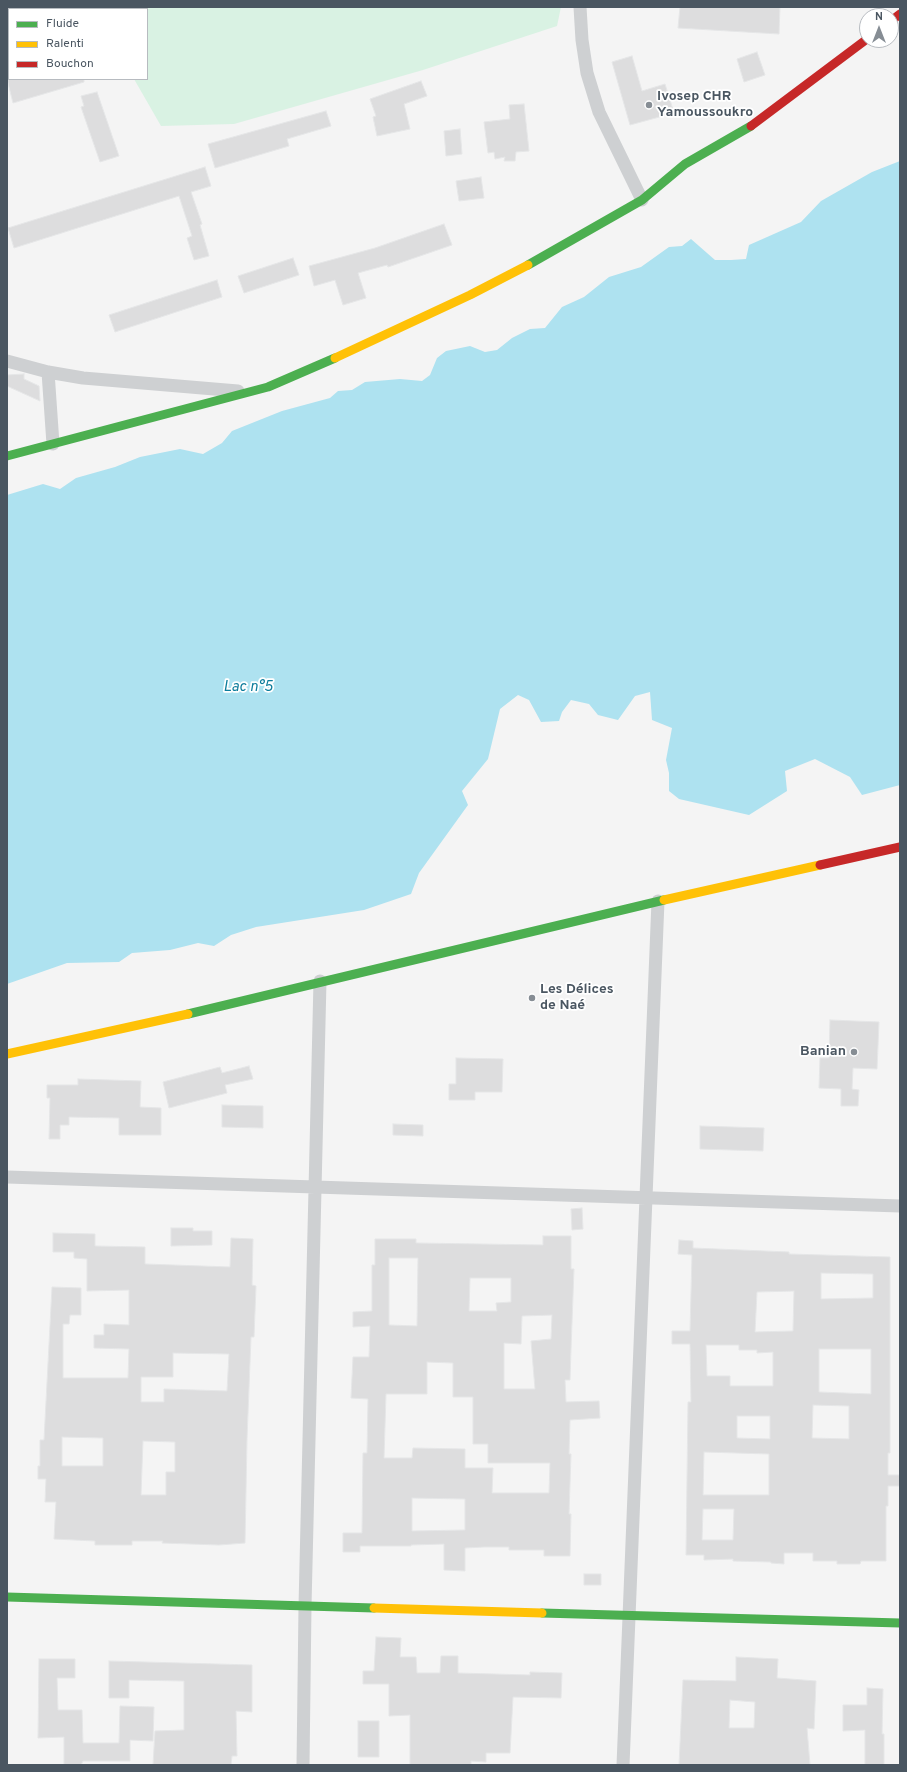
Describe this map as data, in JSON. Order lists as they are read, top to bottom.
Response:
{
  "water": ["Lac n°5"],
  "places": ["Ivosep CHR Yamoussoukro", "Les Délices de Naé", "Banian"],
  "legend": ["Fluide", "Ralenti", "Bouchon"],
  "north": "top"
}
